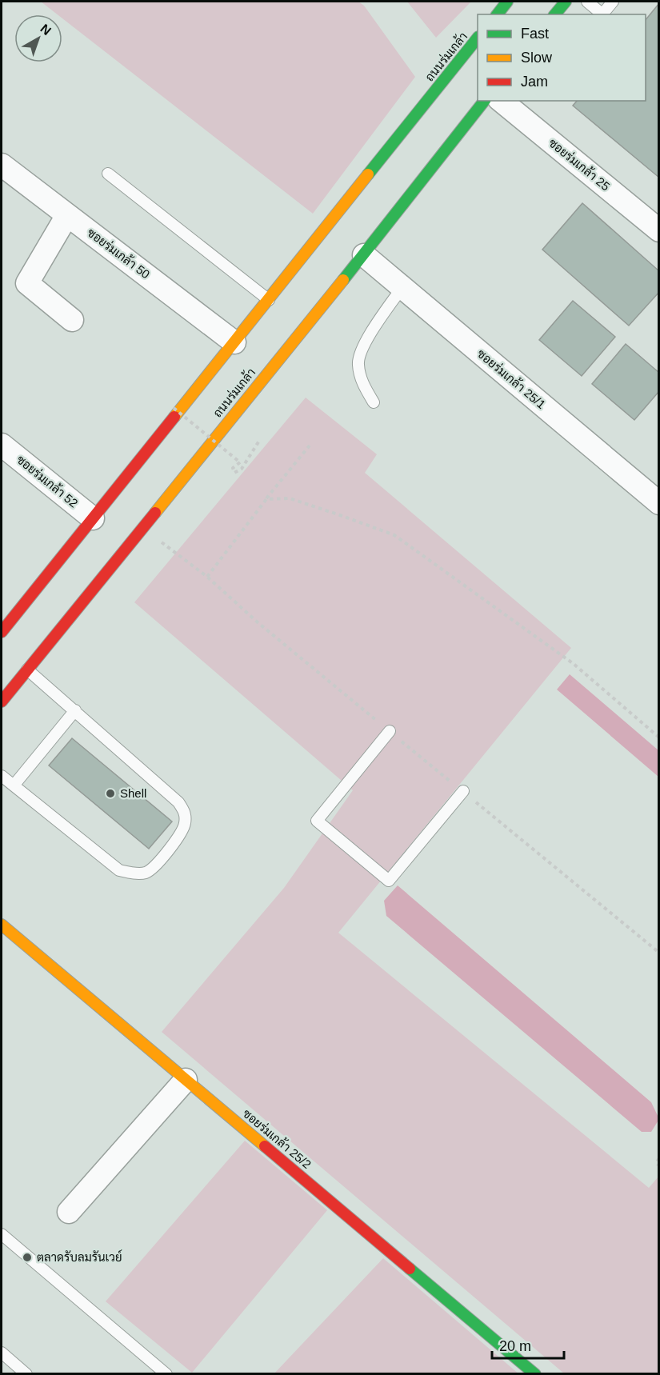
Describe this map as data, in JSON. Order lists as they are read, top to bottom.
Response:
{
  "streets": {
    "main road": ["ถนนร่มเกล้า", "ซอยร่มเกล้า 25/2"],
    "street": [
      "ซอยร่มเกล้า 25",
      "ซอยร่มเกล้า 50",
      "ซอยร่มเกล้า 25/1",
      "ซอยร่มเกล้า 52"
    ]
  },
  "crossings": [
    ["ถนนร่มเกล้า", "ซอยร่มเกล้า 50"],
    ["ถนนร่มเกล้า", "ซอยร่มเกล้า 25/1"],
    ["ถนนร่มเกล้า", "ซอยร่มเกล้า 52"]
  ],
  "places": ["Shell", "ตลาดรับลมรันเวย์"],
  "legend": ["Fast", "Slow", "Jam"],
  "scale_bar": "20 m",
  "north": "top right"
}
